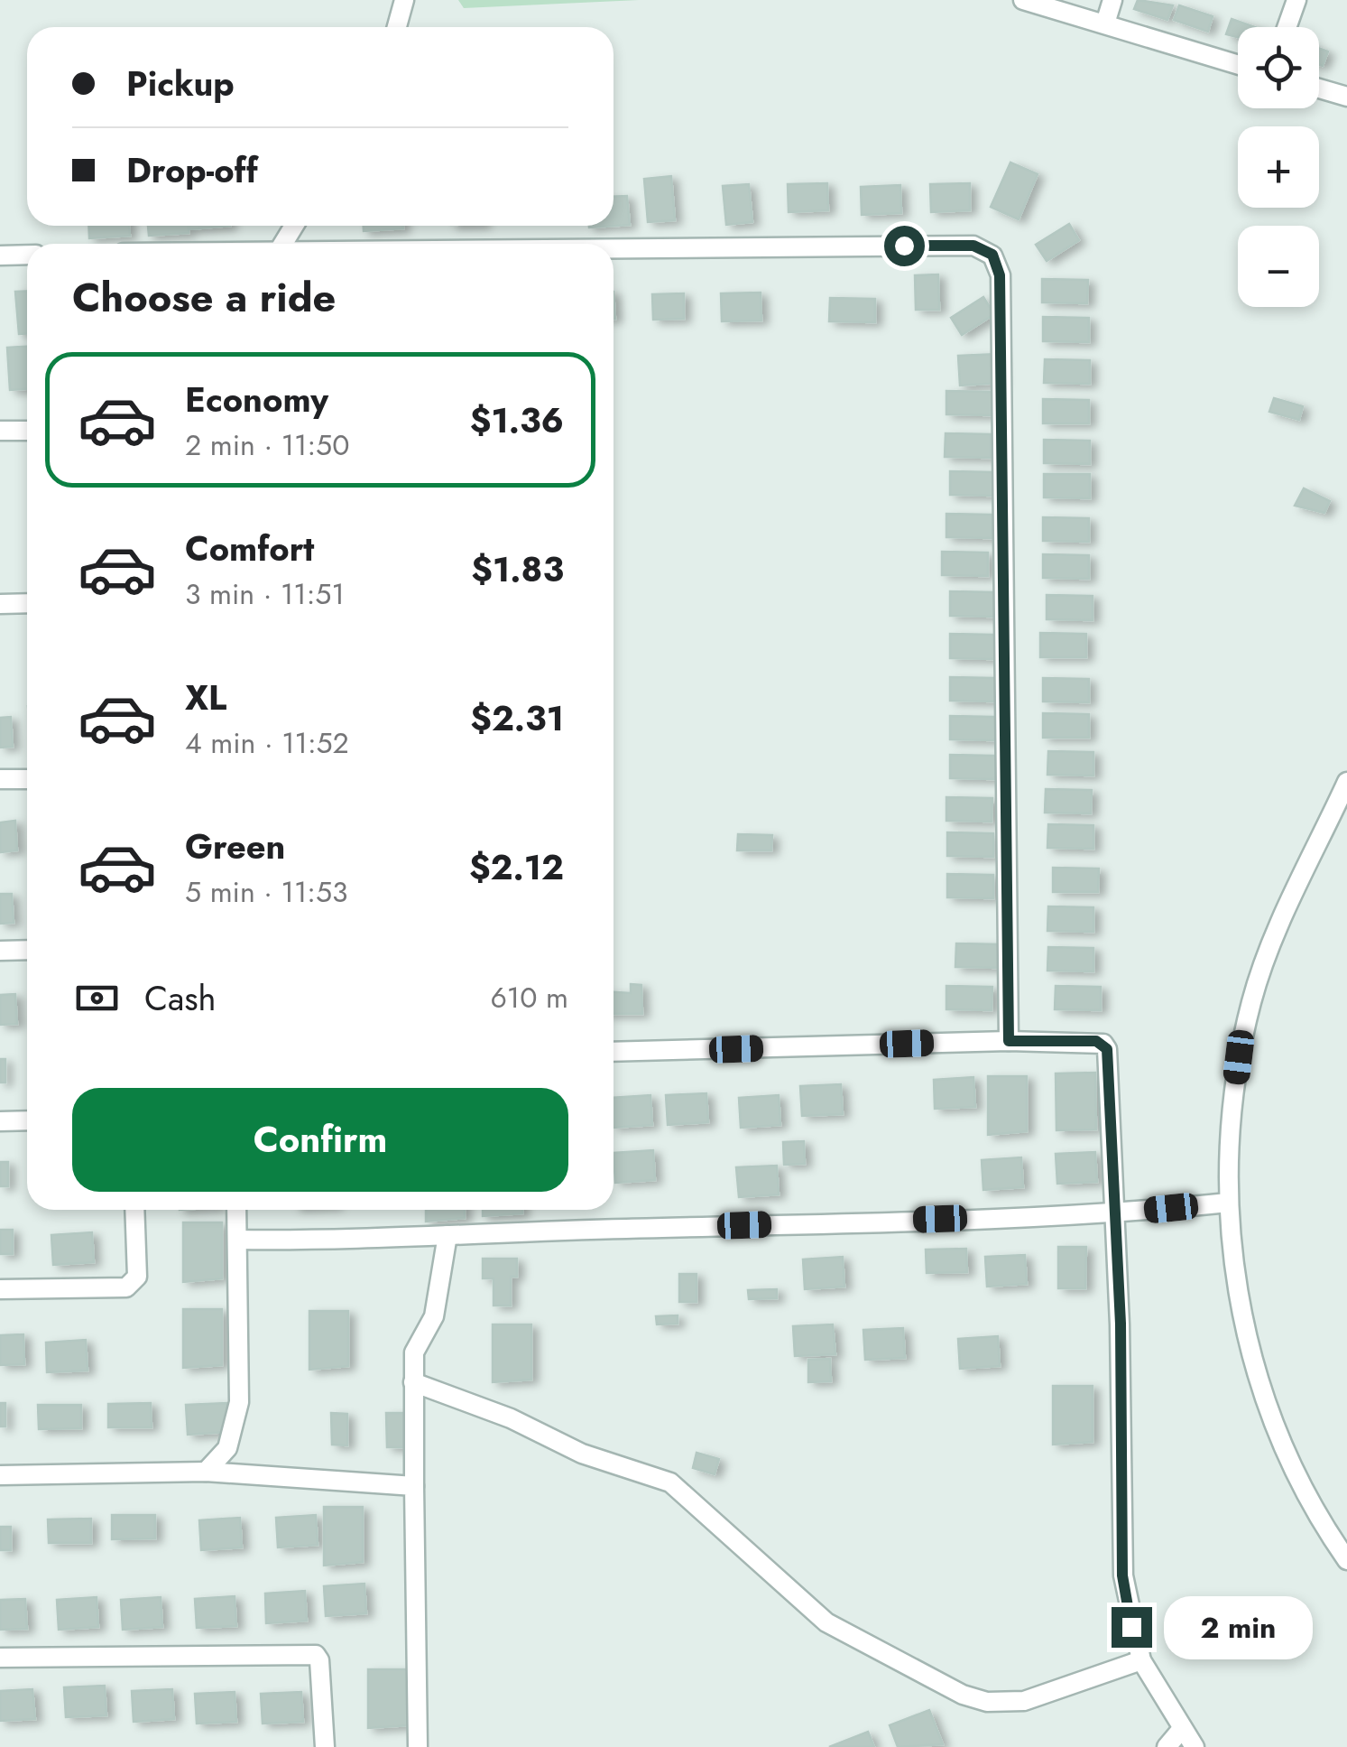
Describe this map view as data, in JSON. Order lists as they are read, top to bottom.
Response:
{
  "page": {
    "map_buttons": ["+", "−"],
    "banner": ["Pickup", "Drop-off"],
    "heading": "Choose a ride",
    "list": [
      {
        "name": "Economy",
        "note": "2 min · 11:50",
        "value": "$1.36"
      },
      {
        "name": "Comfort",
        "note": "3 min · 11:51",
        "value": "$1.83"
      },
      {
        "name": "XL",
        "note": "4 min · 11:52",
        "value": "$2.31"
      },
      {
        "name": "Green",
        "note": "5 min · 11:53",
        "value": "$2.12"
      }
    ],
    "pay": ["Cash", "610 m"],
    "buttons": "Confirm",
    "bubble": "2 min"
  }
}
